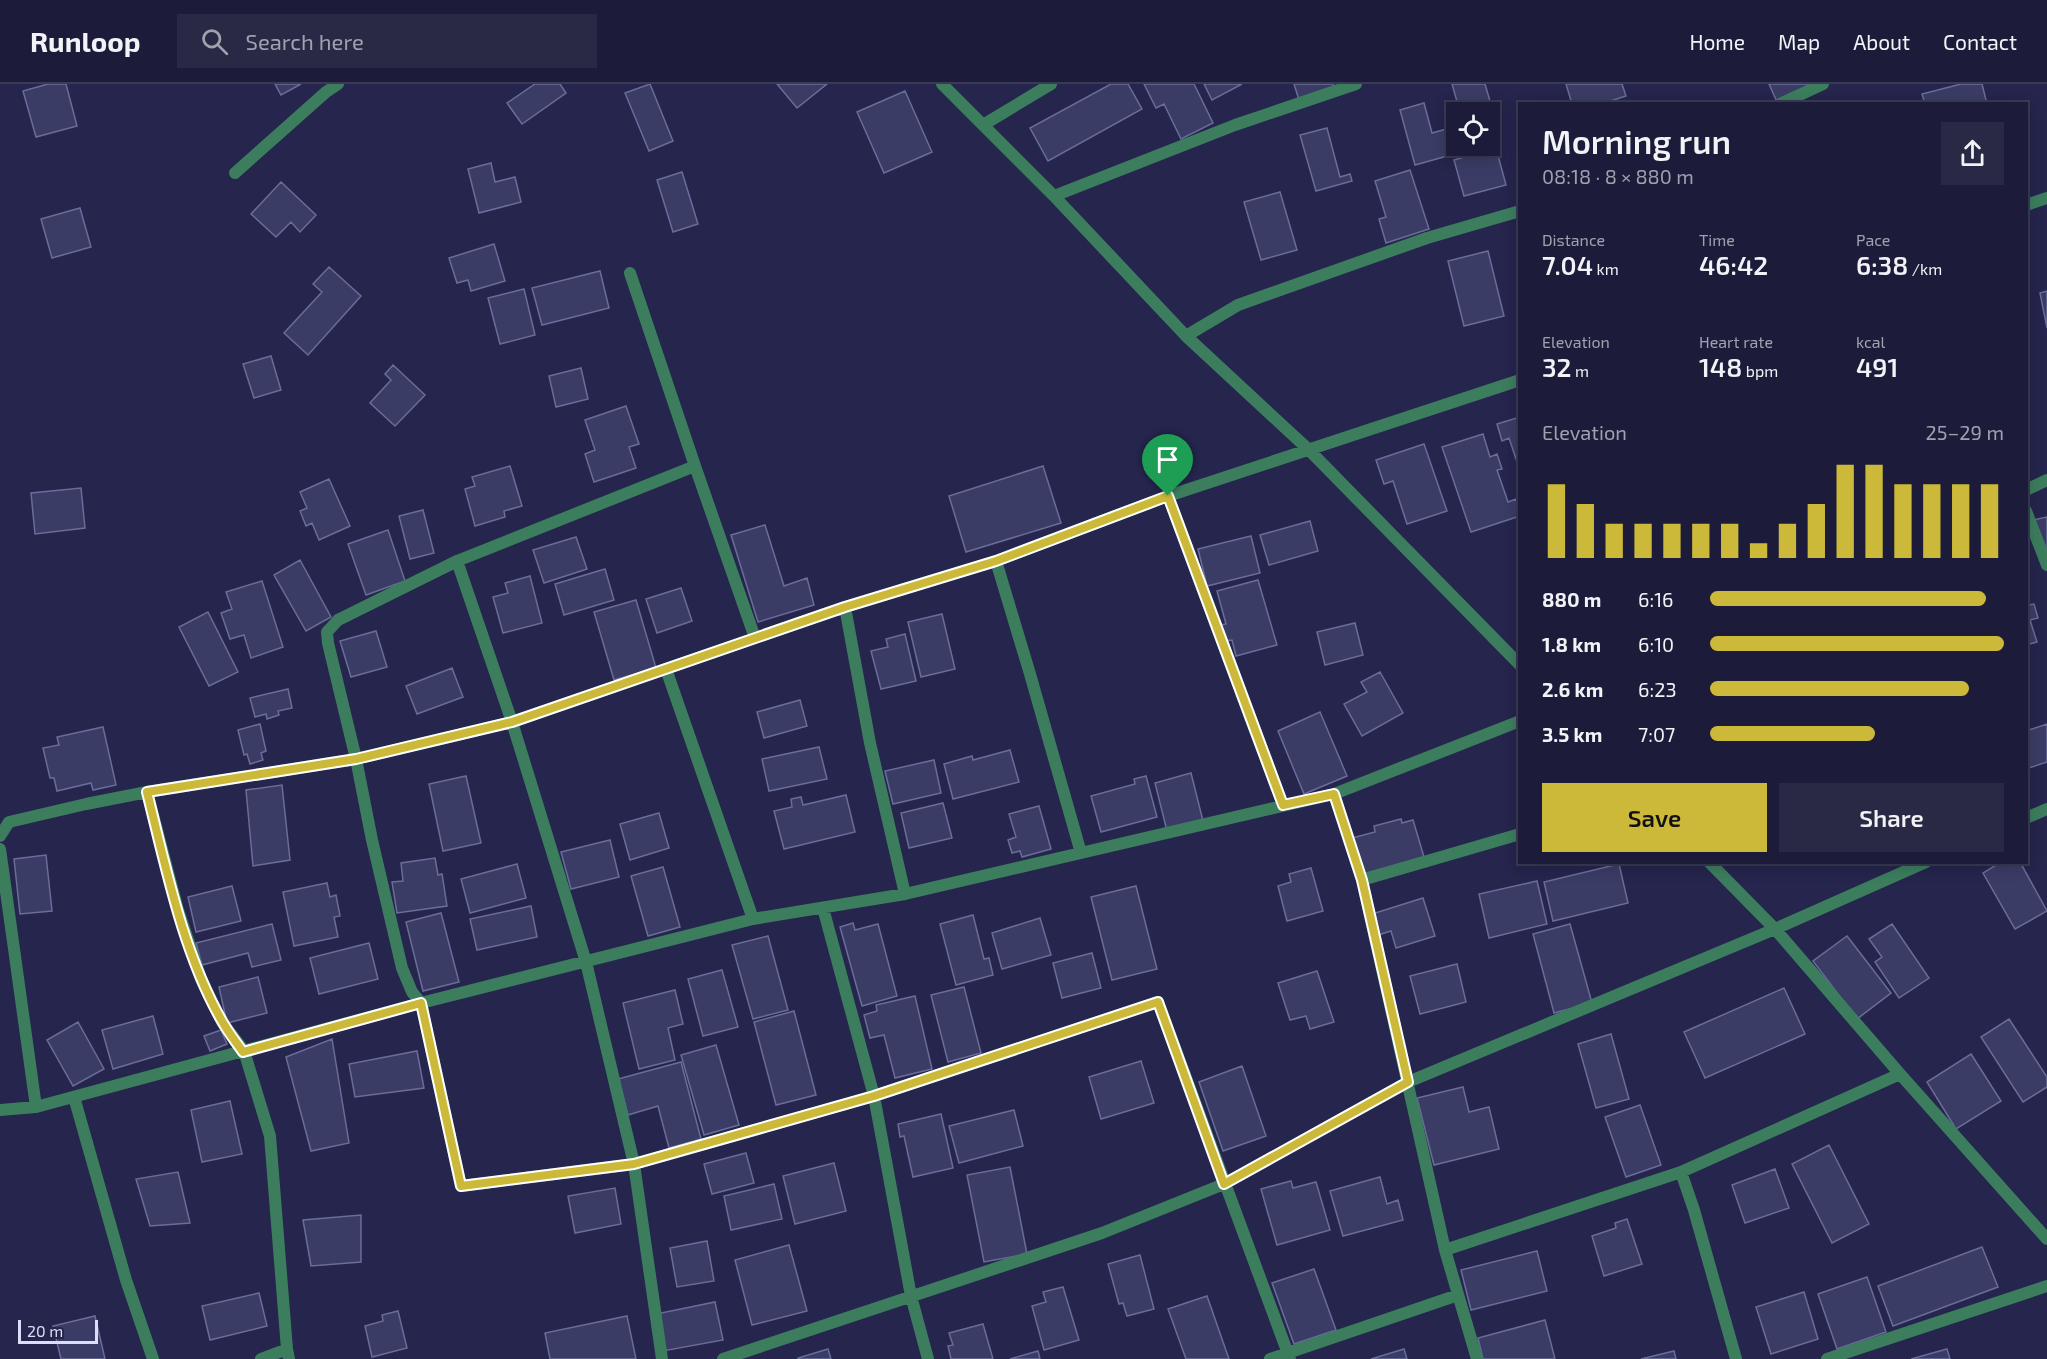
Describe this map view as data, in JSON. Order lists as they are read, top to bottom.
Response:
{
  "scale_bar": "20 m",
  "page": {
    "header": "Runloop",
    "search": "Search here",
    "nav": [
      "Home",
      "Map",
      "About",
      "Contact"
    ],
    "heading": ["Morning run", "08:18 · 8 × 880 m"],
    "stats": [
      ["Distance", "7.04 km"],
      ["Time", "46:42"],
      ["Pace", "6:38 /km"],
      ["Elevation", "32 m"],
      ["Heart rate", "148 bpm"],
      ["kcal", "491"]
    ],
    "chart": ["Elevation", "25–29 m"],
    "list": [
      {
        "name": "880 m",
        "note": "6:16"
      },
      {
        "name": "1.8 km",
        "note": "6:10"
      },
      {
        "name": "2.6 km",
        "note": "6:23"
      },
      {
        "name": "3.5 km",
        "note": "7:07"
      }
    ],
    "buttons": ["Save", "Share"],
    "scale": "20 m"
  }
}
